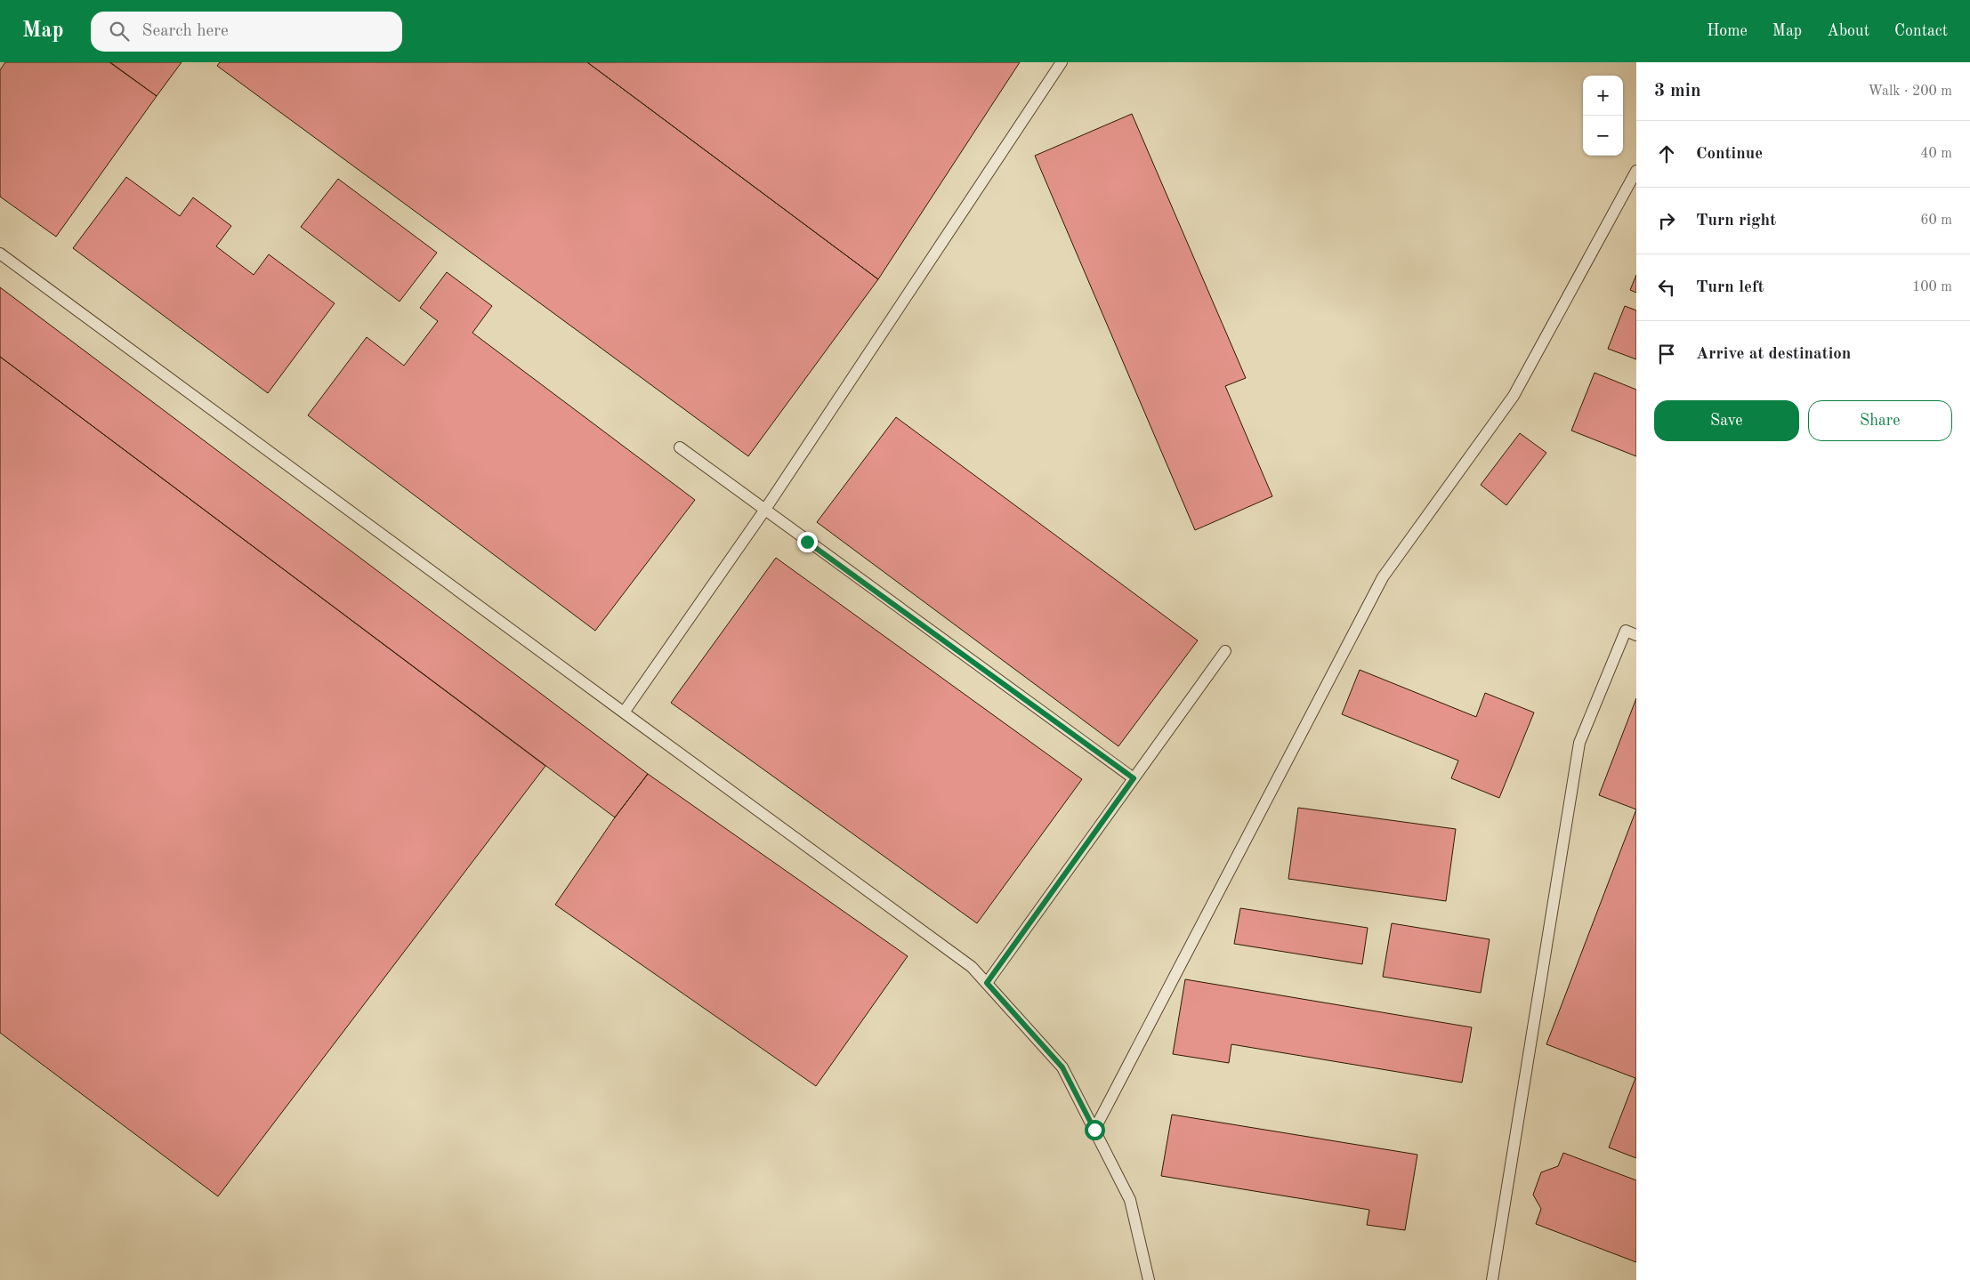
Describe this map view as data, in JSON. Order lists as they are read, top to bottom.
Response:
{
  "page": {
    "header": "Map",
    "search": "Search here",
    "nav": [
      "Home",
      "Map",
      "About",
      "Contact"
    ],
    "heading": ["3 min", "Walk · 200 m"],
    "map_buttons": ["+", "−"],
    "list": [
      ["Continue", "40 m"],
      ["Turn right", "60 m"],
      ["Turn left", "100 m"],
      "Arrive at destination"
    ],
    "buttons": ["Save", "Share"]
  }
}
